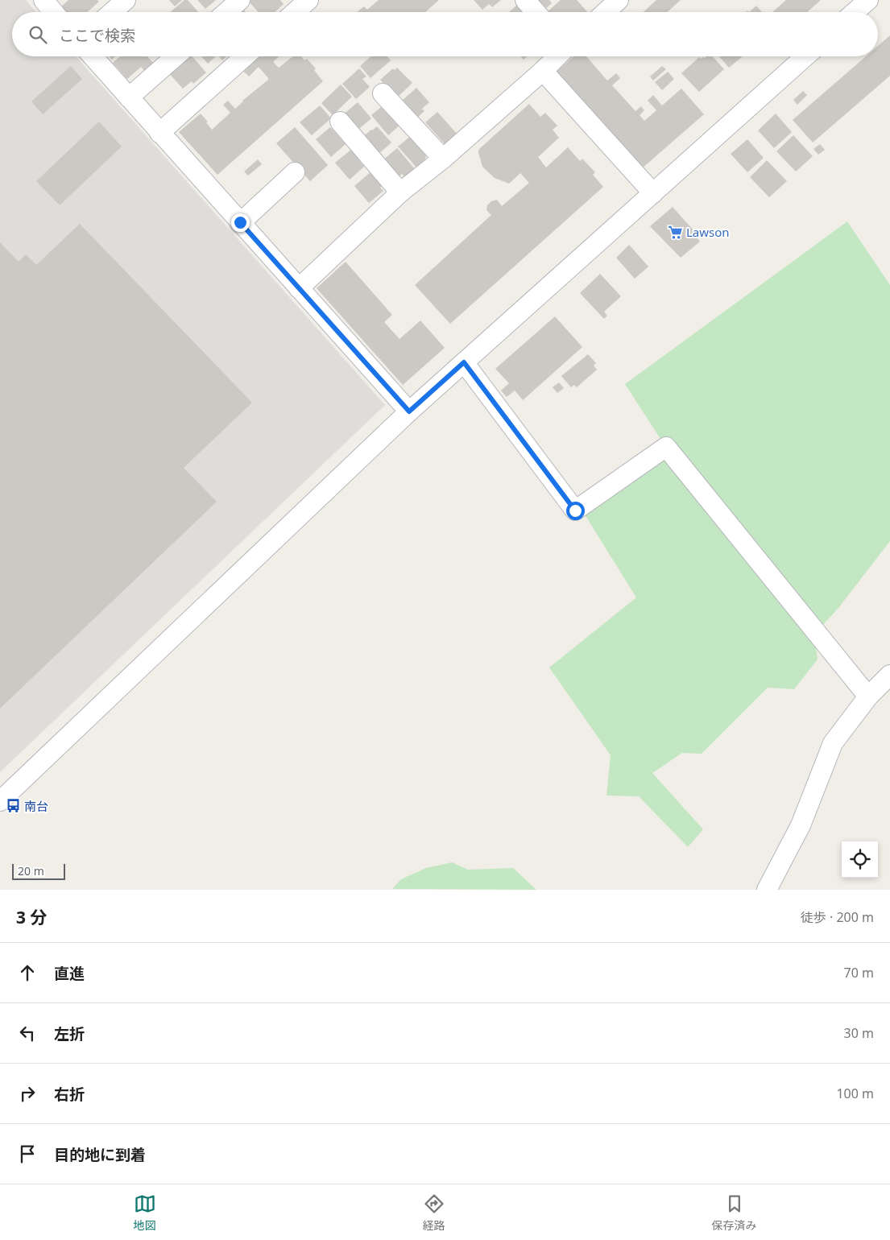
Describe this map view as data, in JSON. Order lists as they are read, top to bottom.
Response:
{
  "places": {
    "supermarket": ["Lawson"],
    "bus stop": ["南台"]
  },
  "scale_bar": "20 m",
  "page": {
    "search": "ここで検索",
    "scale": "20 m",
    "heading": ["3 分", "徒歩 · 200 m"],
    "list": [
      ["直進", "70 m"],
      ["左折", "30 m"],
      ["右折", "100 m"],
      "目的地に到着"
    ],
    "nav": ["地図", "経路", "保存済み"]
  }
}
